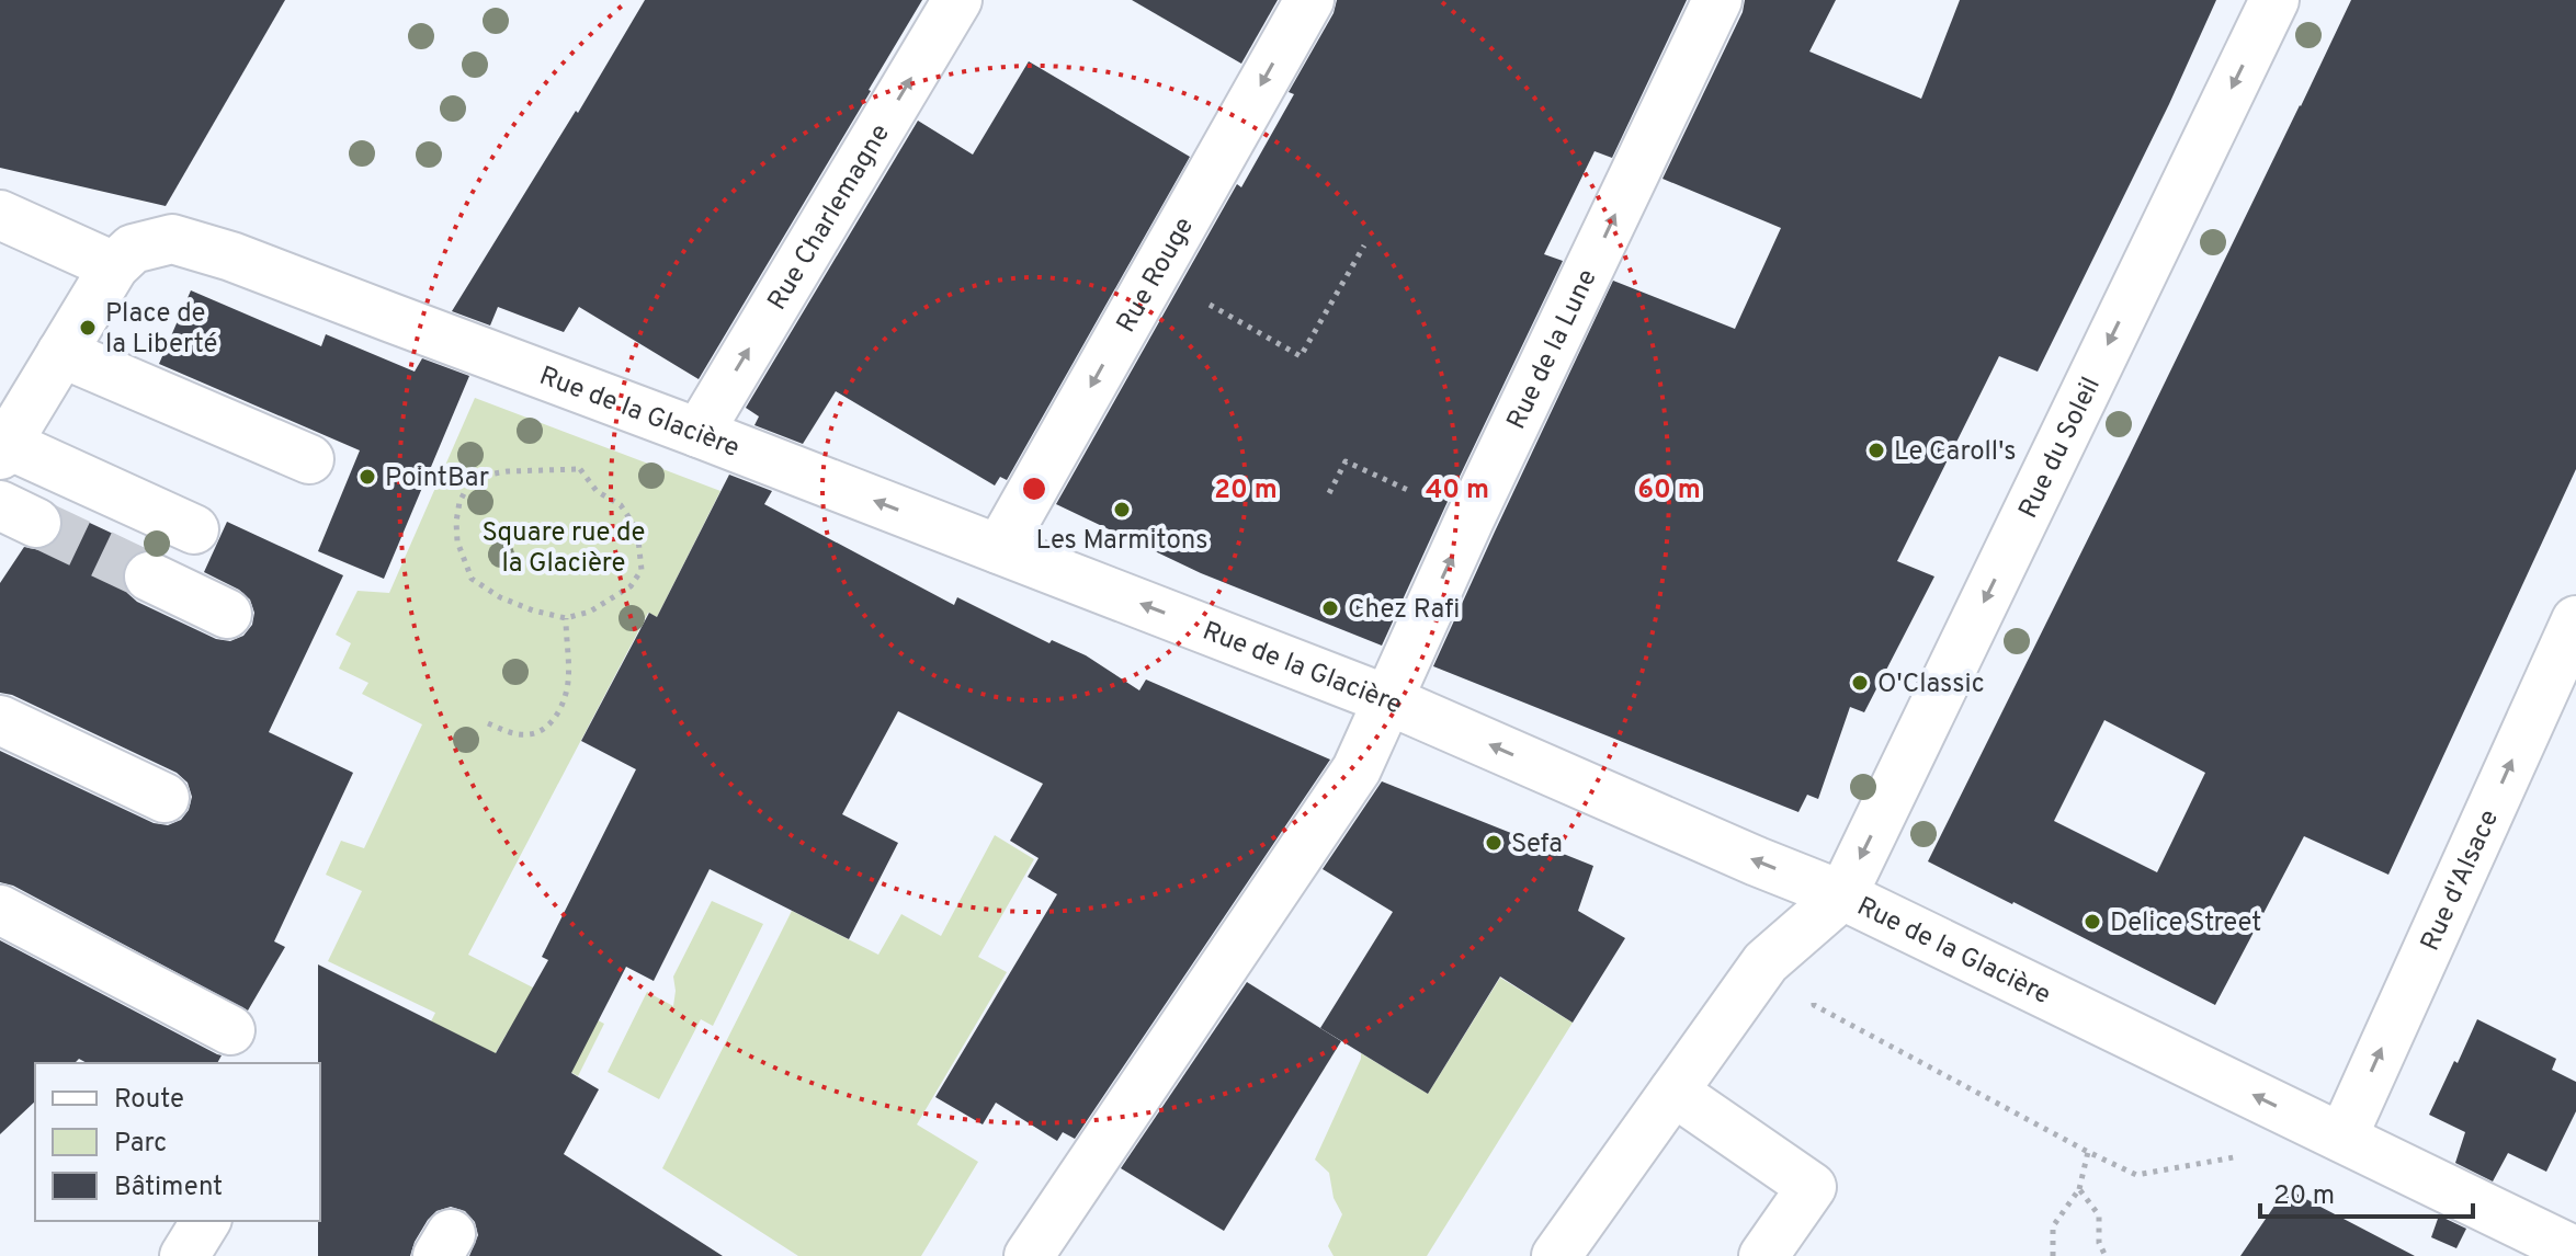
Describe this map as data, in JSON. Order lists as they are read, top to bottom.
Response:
{
  "streets": {
    "street": [
      "Rue Charlemagne",
      "Rue Rouge",
      "Rue de la Lune",
      "Rue de la Glacière",
      "Rue du Soleil",
      "Rue d'Alsace"
    ]
  },
  "crossings": [
    ["Rue Charlemagne", "Rue de la Glacière"],
    ["Rue Rouge", "Rue de la Glacière"],
    ["Rue de la Lune", "Rue de la Glacière"],
    ["Rue de la Glacière", "Rue du Soleil"],
    ["Rue de la Glacière", "Rue d'Alsace"]
  ],
  "one_way": [
    "Rue Charlemagne",
    "Rue Rouge",
    "Rue de la Lune",
    "Rue de la Glacière",
    "Rue du Soleil",
    "Rue d'Alsace"
  ],
  "parks": ["Square rue de la Glacière"],
  "places": [
    "Place de la Liberté",
    "Le Caroll's",
    "PointBar",
    "Les Marmitons",
    "Chez Rafi",
    "O'Classic",
    "Sefa",
    "Delice Street"
  ],
  "legend": ["Route", "Parc", "Bâtiment"],
  "scale_bar": "20 m",
  "rings": ["20 m", "40 m", "60 m"]
}
